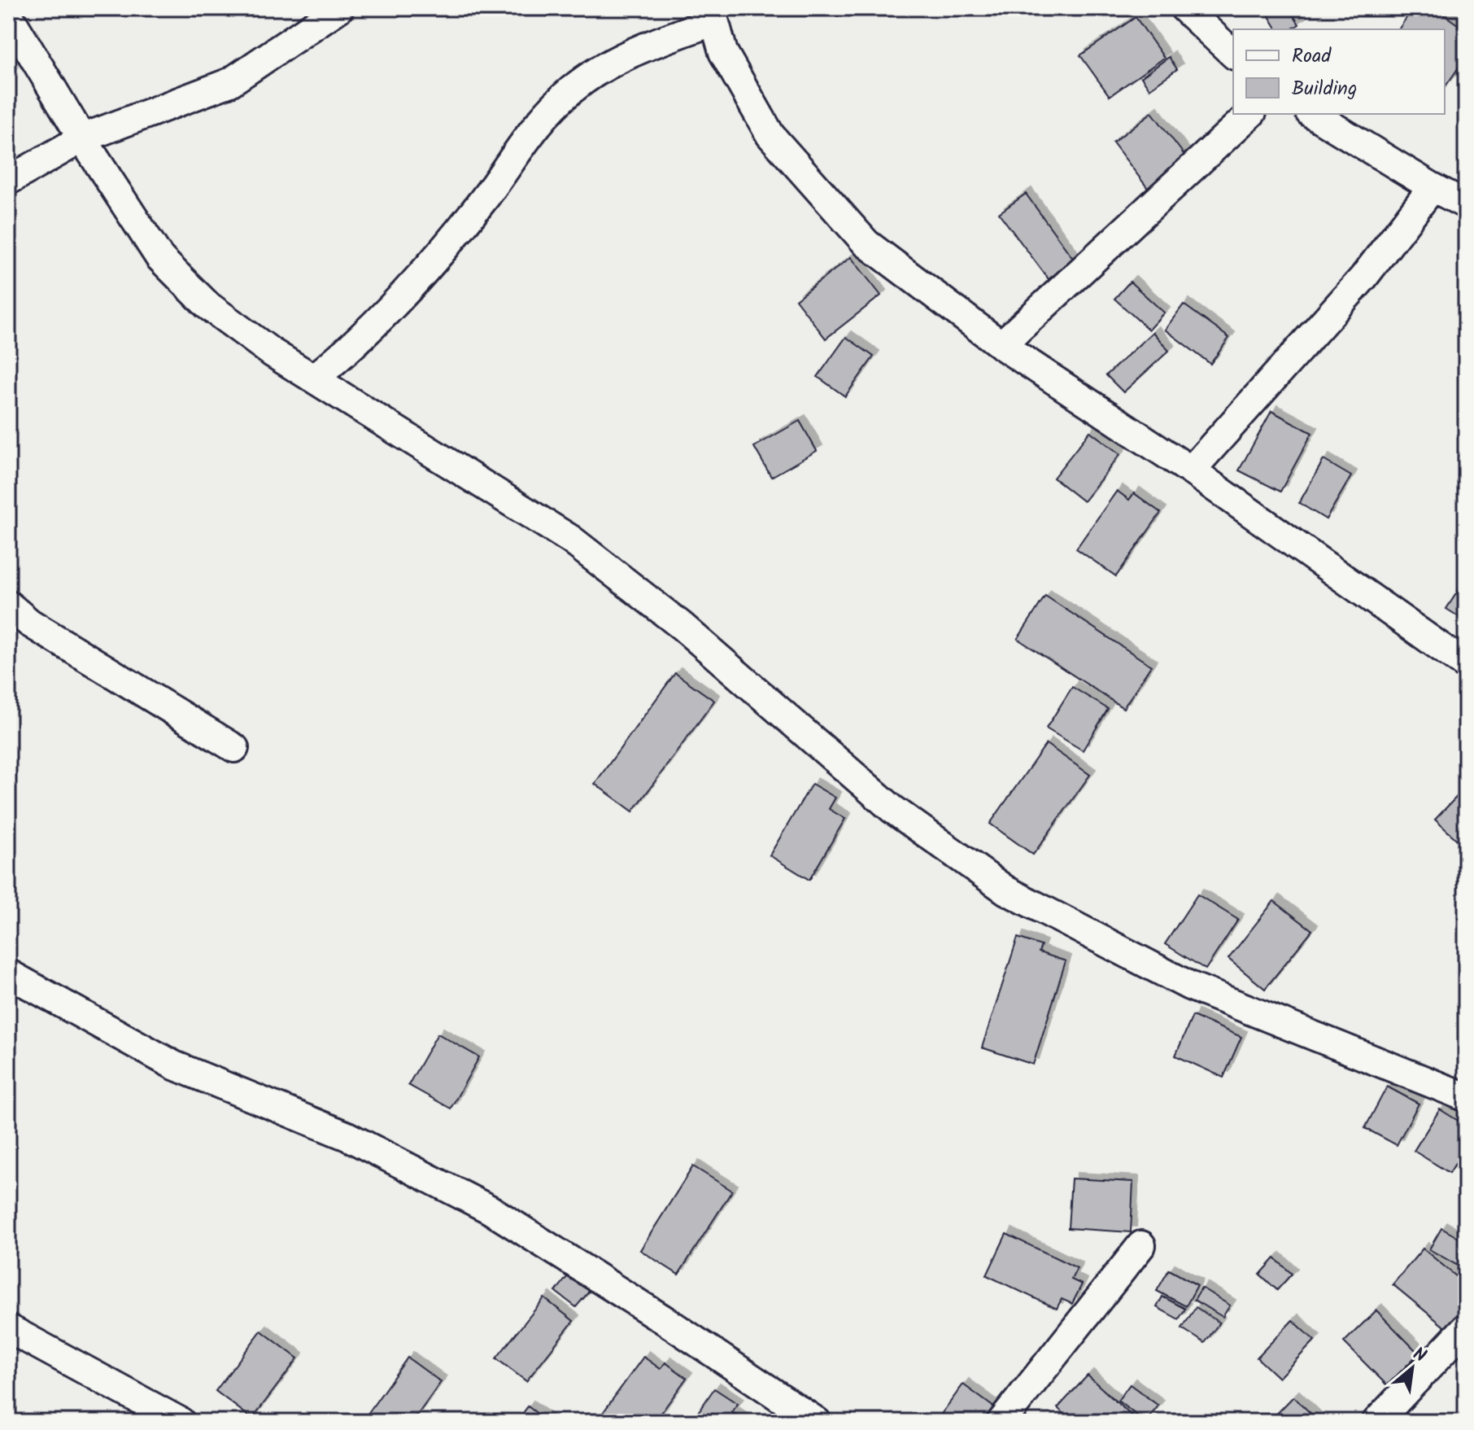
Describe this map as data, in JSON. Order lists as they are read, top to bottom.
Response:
{
  "legend": ["Road", "Building"],
  "north": "top right"
}
